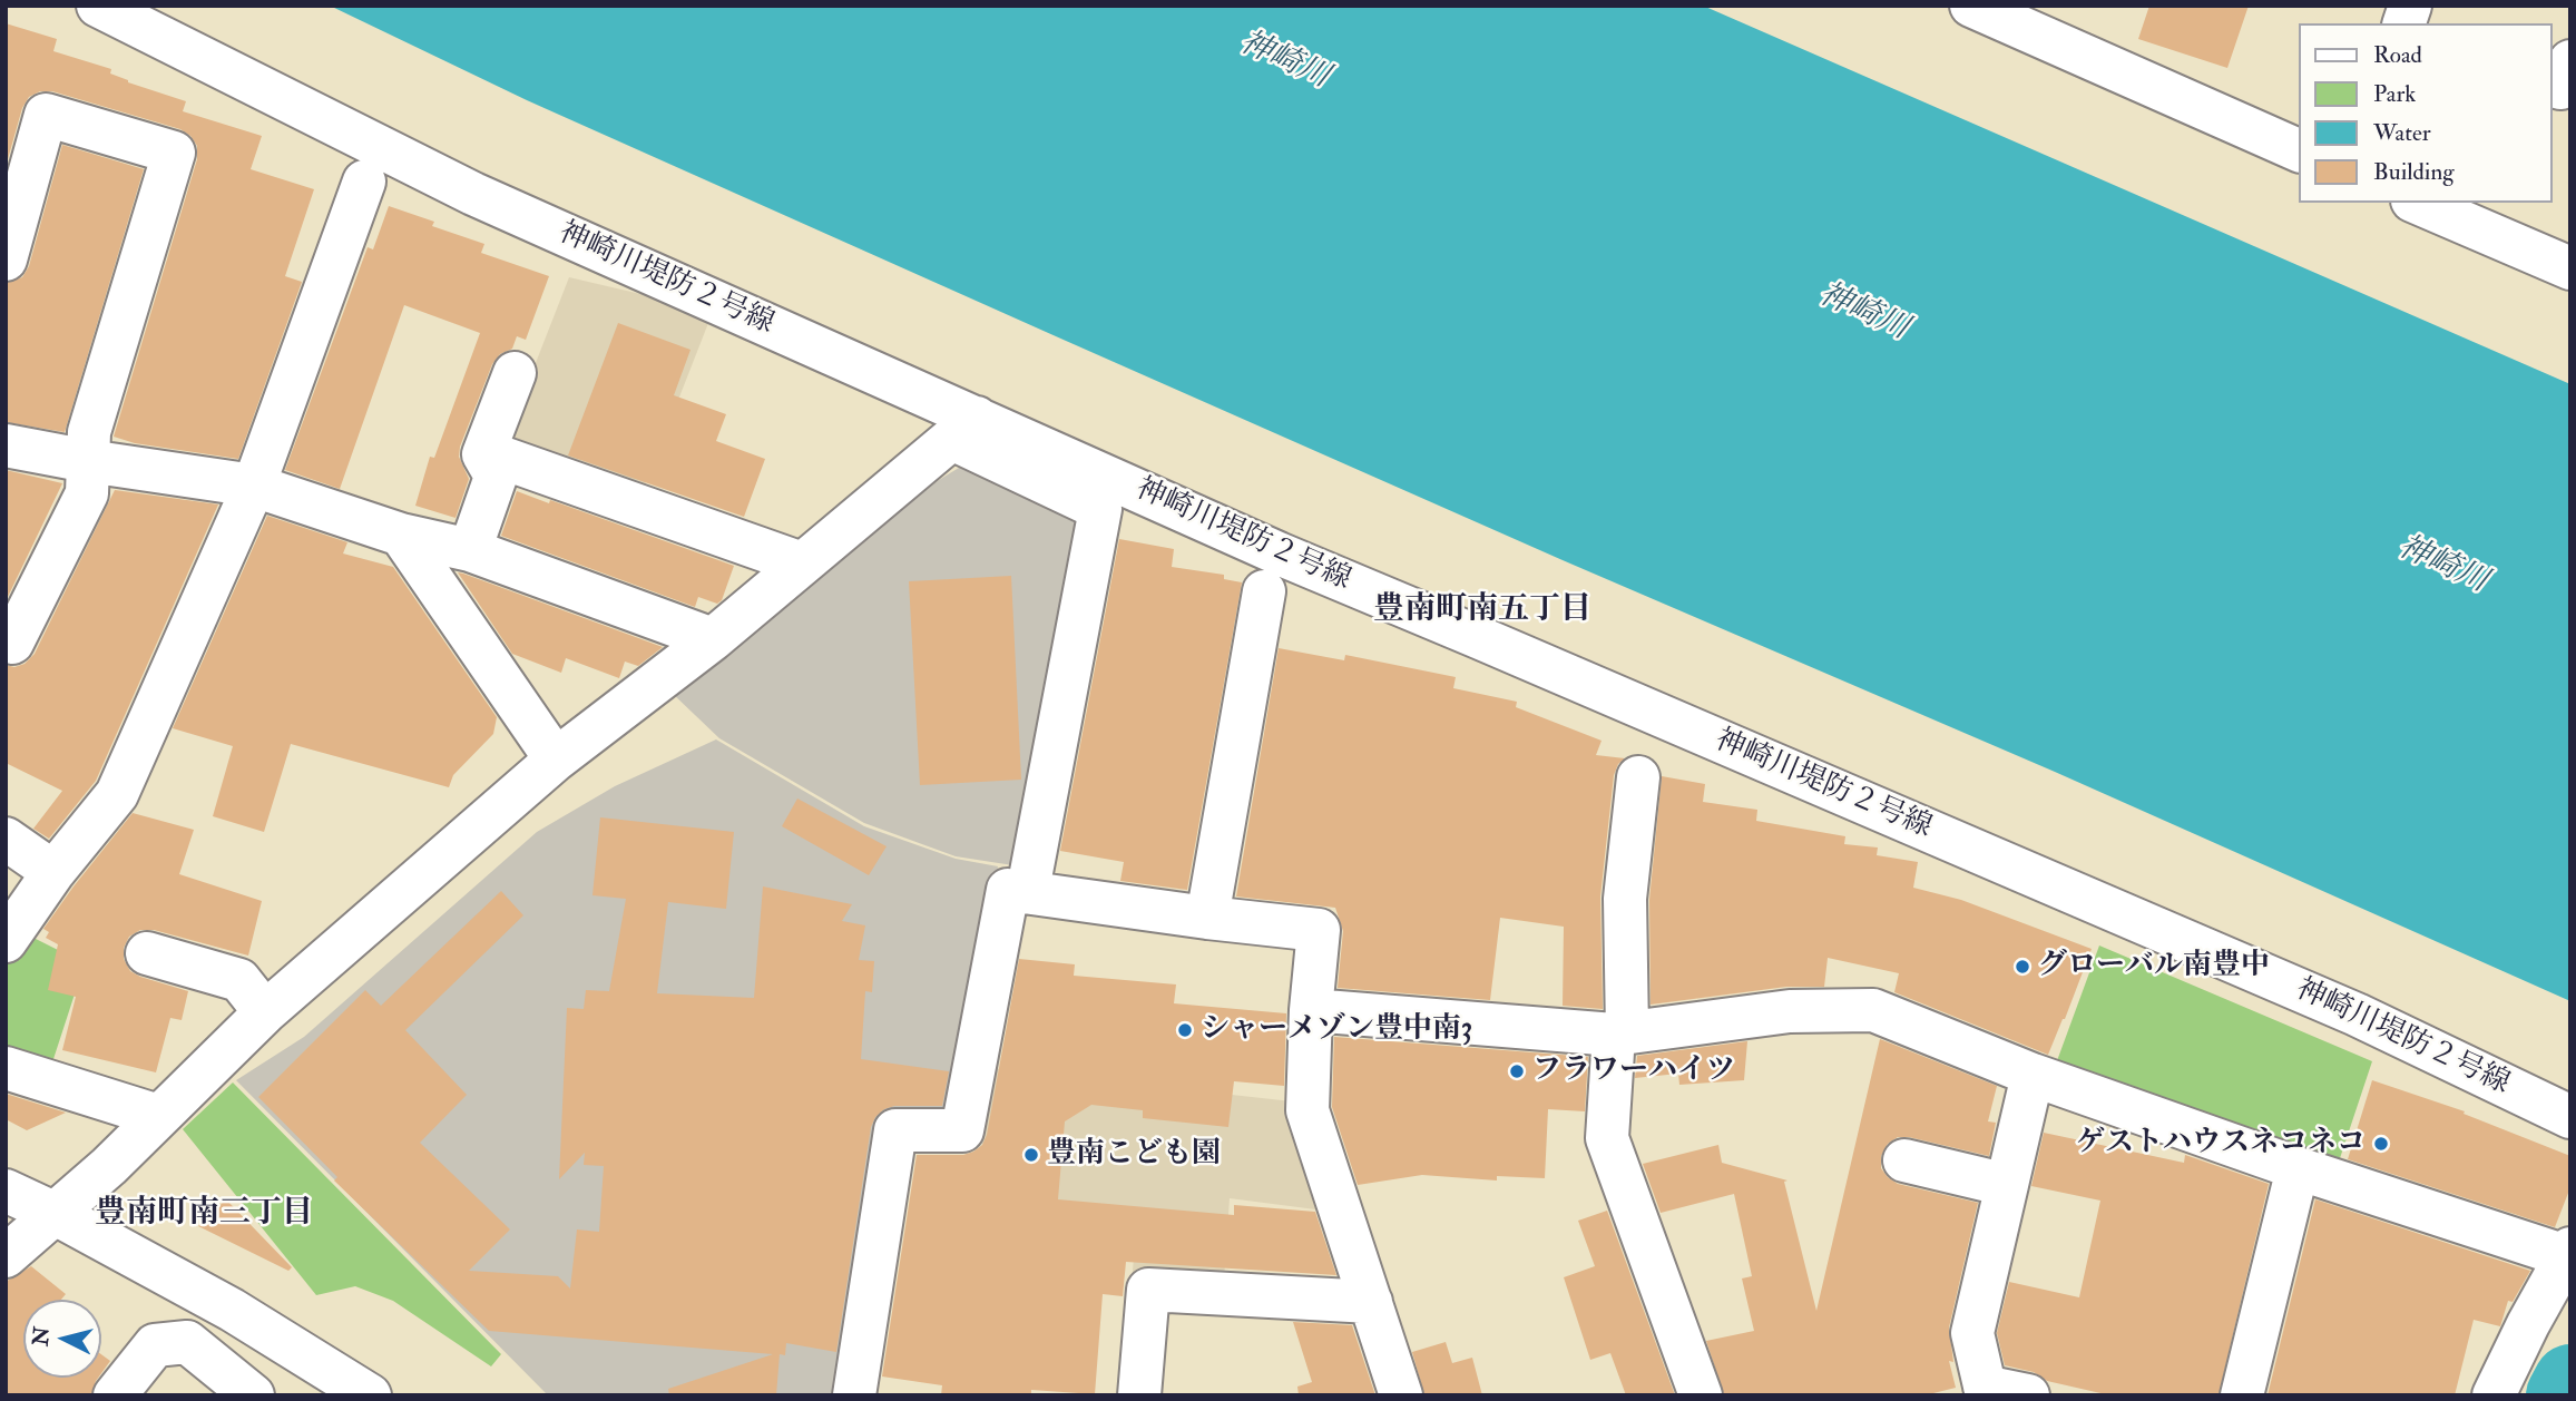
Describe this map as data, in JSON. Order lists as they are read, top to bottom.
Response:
{
  "streets": {
    "street": ["神崎川堤防２号線"]
  },
  "districts": ["豊南町南五丁目", "豊南町南三丁目"],
  "water": ["神崎川"],
  "places": [
    "グローバル南豊中",
    "シャーメゾン豊中南3",
    "フラワーハイツ",
    "ゲストハウスネコネコ",
    "豊南こども園"
  ],
  "legend": [
    "Road",
    "Park",
    "Water",
    "Building"
  ],
  "north": "left"
}
